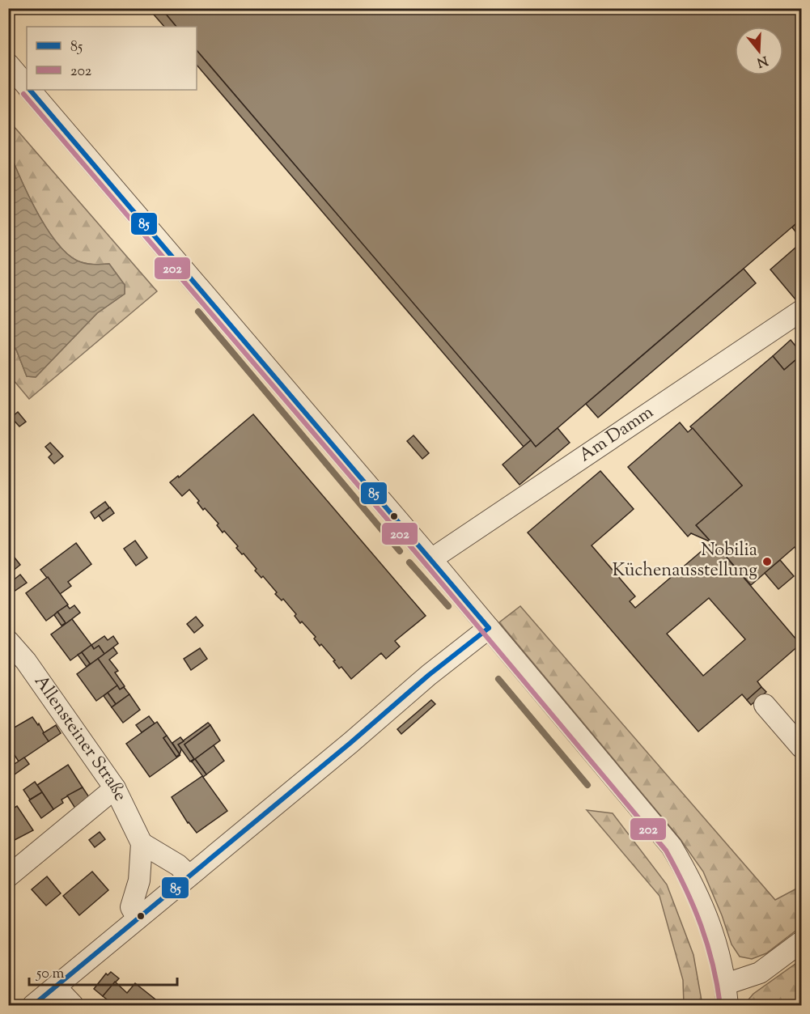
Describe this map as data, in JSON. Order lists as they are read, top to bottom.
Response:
{
  "streets": {
    "street": ["Am Damm", "Allensteiner Straße"]
  },
  "places": ["Nobilia Küchenausstellung"],
  "lines": ["transit line 85", "transit line 202"],
  "legend": ["85", "202"],
  "scale_bar": "50 m",
  "north": "bottom"
}
